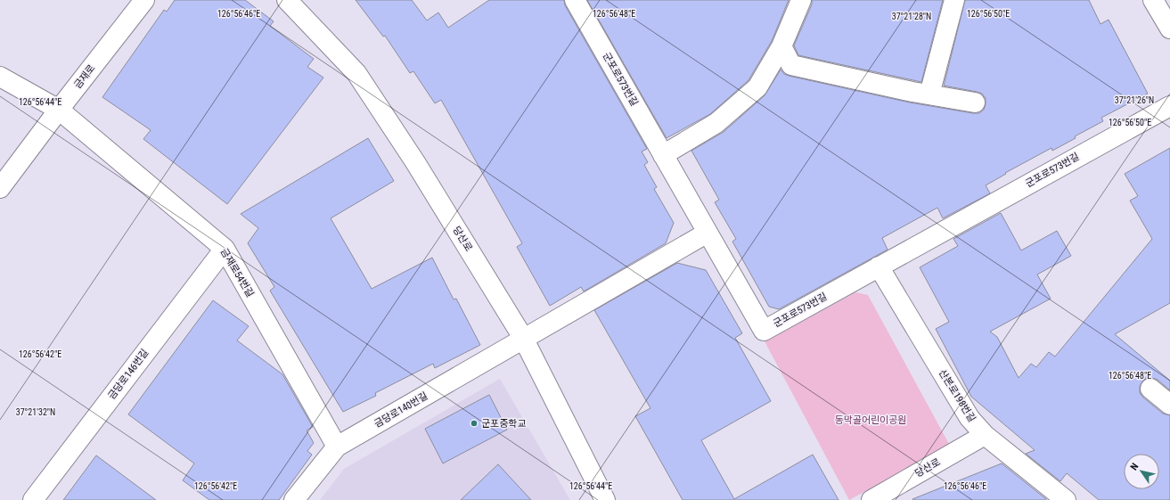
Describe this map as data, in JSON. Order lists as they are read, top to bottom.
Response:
{
  "streets": {
    "street": [
      "금재로",
      "군포로573번길",
      "당산로",
      "금재로54번길",
      "금당로146번길",
      "산본로198번길",
      "금당로140번길"
    ]
  },
  "crossings": [
    ["금재로", "금재로54번길"],
    ["군포로573번길", "산본로198번길"],
    ["군포로573번길", "금당로140번길"],
    ["당산로", "산본로198번길"],
    ["당산로", "금당로140번길"],
    ["금재로54번길", "금당로146번길"],
    ["금재로54번길", "금당로140번길"]
  ],
  "parks": ["동막골어린이공원"],
  "places": ["군포중학교"],
  "north": "top left",
  "coordinates": [
    "126°56'46\"E",
    "126°56'48\"E",
    "126°56'50\"E",
    "37°21'28\"N",
    "37°21'26\"N",
    "126°56'44\"E",
    "126°56'42\"E",
    "37°21'32\"N"
  ]
}
